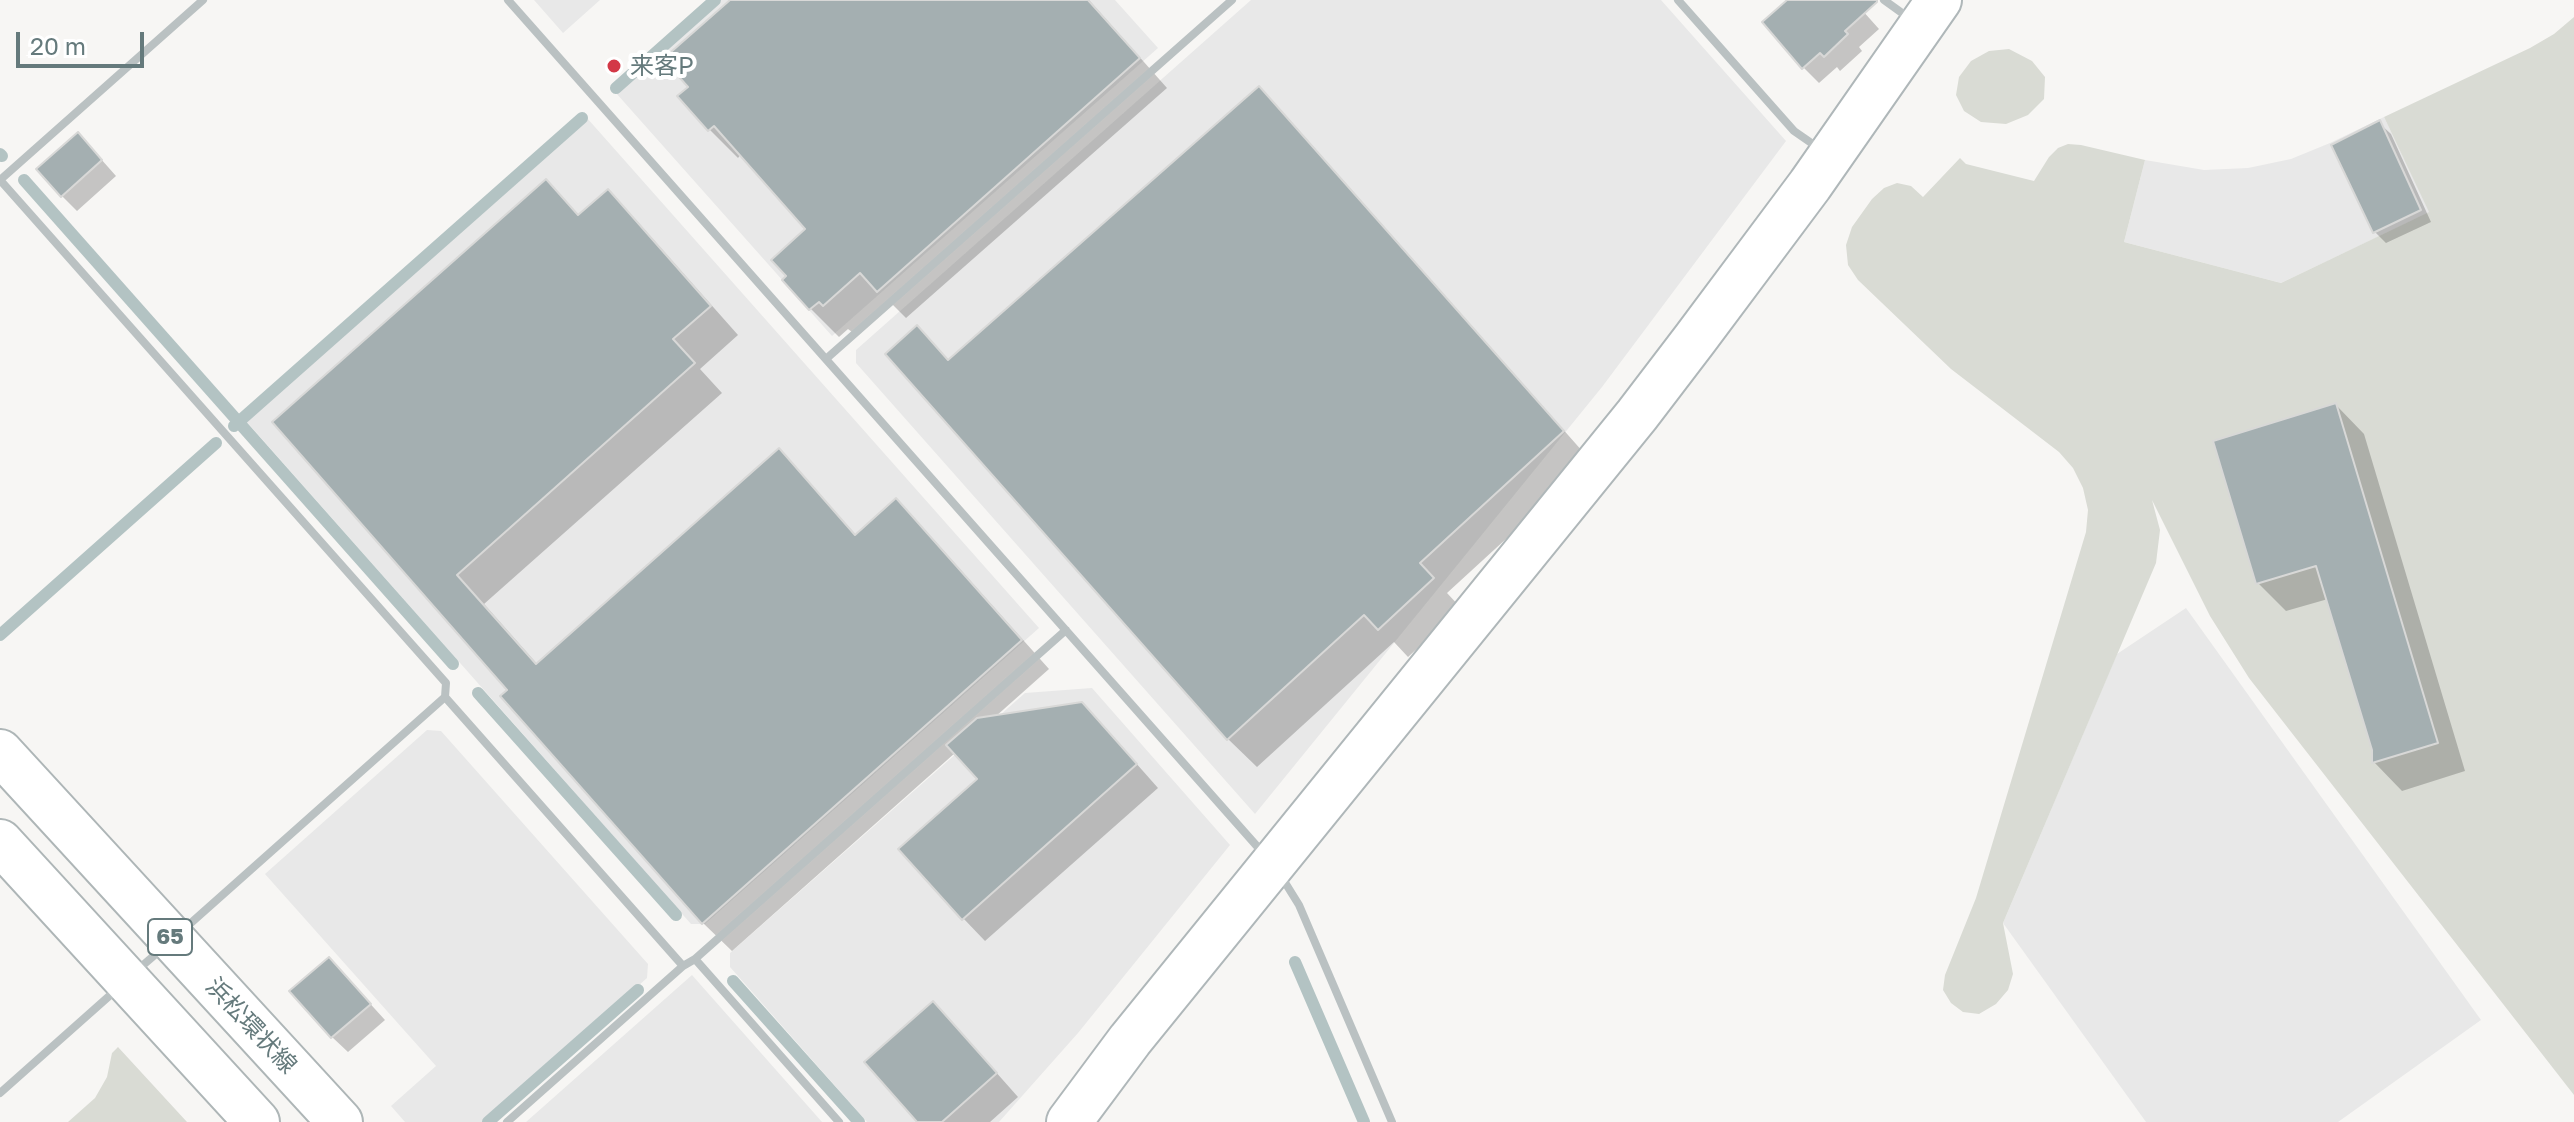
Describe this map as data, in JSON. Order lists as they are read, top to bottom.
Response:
{
  "streets": {
    "street": ["65", "浜松環状線"]
  },
  "places": ["来客P"],
  "scale_bar": "20 m"
}
